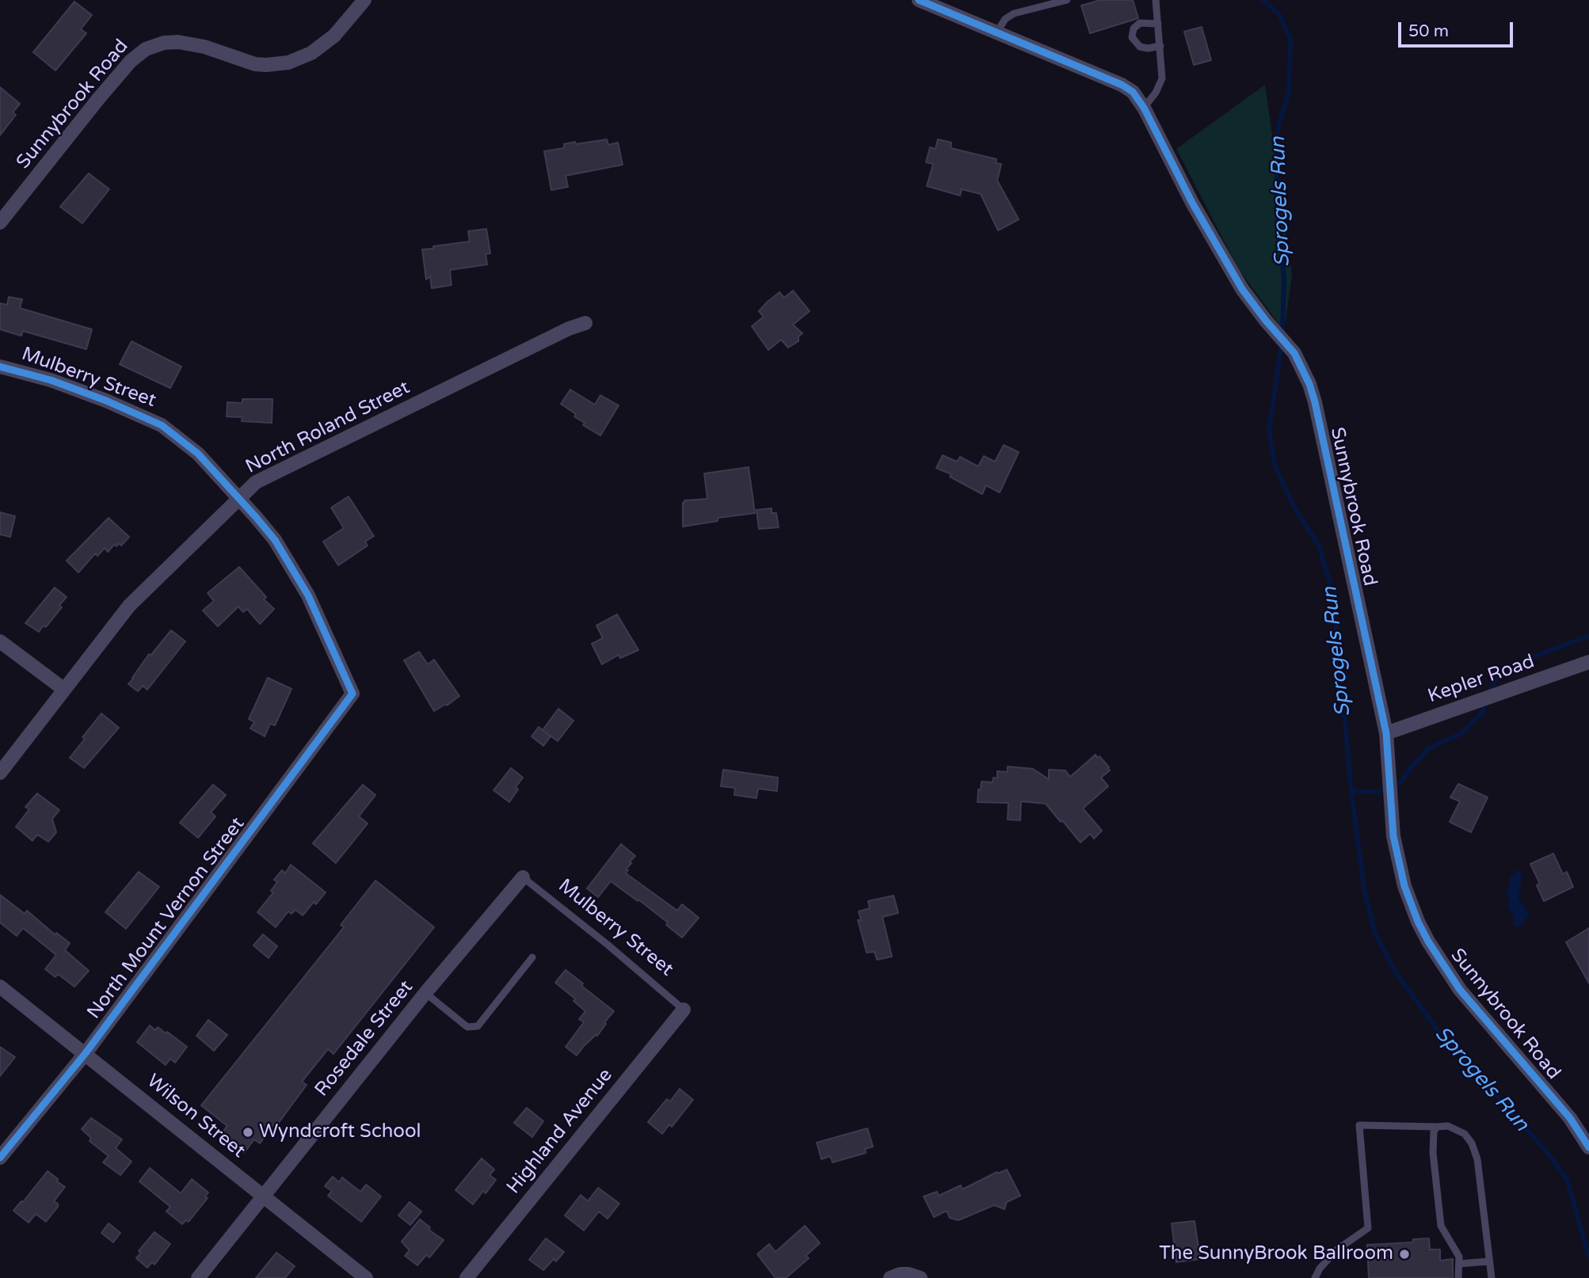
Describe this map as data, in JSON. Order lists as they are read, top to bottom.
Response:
{
  "streets": {
    "street": [
      "Sunnybrook Road",
      "Mulberry Street",
      "North Roland Street",
      "Kepler Road",
      "North Mount Vernon Street",
      "Rosedale Street",
      "Wilson Street",
      "Highland Avenue"
    ]
  },
  "crossings": [
    ["Sunnybrook Road", "Kepler Road"],
    ["Mulberry Street", "North Roland Street"],
    ["Mulberry Street", "North Mount Vernon Street"],
    ["Mulberry Street", "Rosedale Street"],
    ["Mulberry Street", "Highland Avenue"],
    ["North Mount Vernon Street", "Wilson Street"],
    ["Rosedale Street", "Wilson Street"]
  ],
  "water": ["Sprogels Run"],
  "places": ["Wyndcroft School", "The SunnyBrook Ballroom"],
  "scale_bar": "50 m"
}
